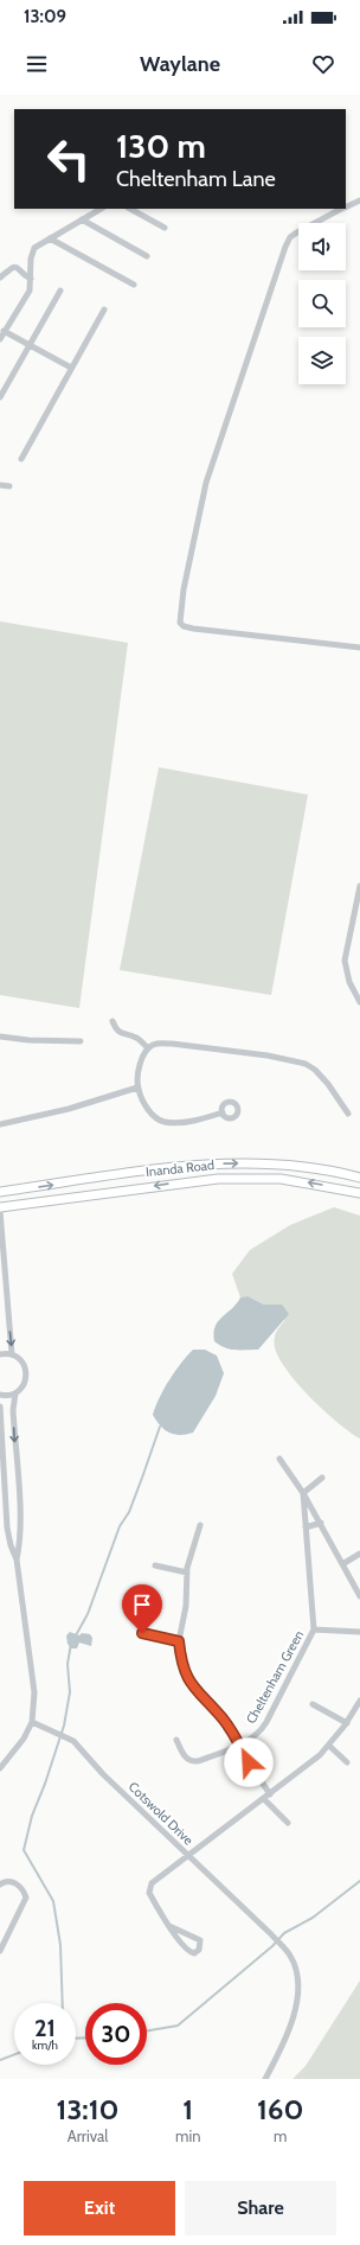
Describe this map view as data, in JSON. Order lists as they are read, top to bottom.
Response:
{
  "streets": {
    "main road": ["Inanda Road"],
    "street": ["Cheltenham Green", "Cotswold Drive"]
  },
  "page": {
    "status": "13:09",
    "header": "Waylane",
    "turn": ["130 m", "Cheltenham Lane"],
    "speed": "21 km/h",
    "limit": "30",
    "eta": [
      "13:10",
      "Arrival",
      "1",
      "min",
      "160",
      "m"
    ],
    "buttons": ["Exit", "Share"]
  }
}
